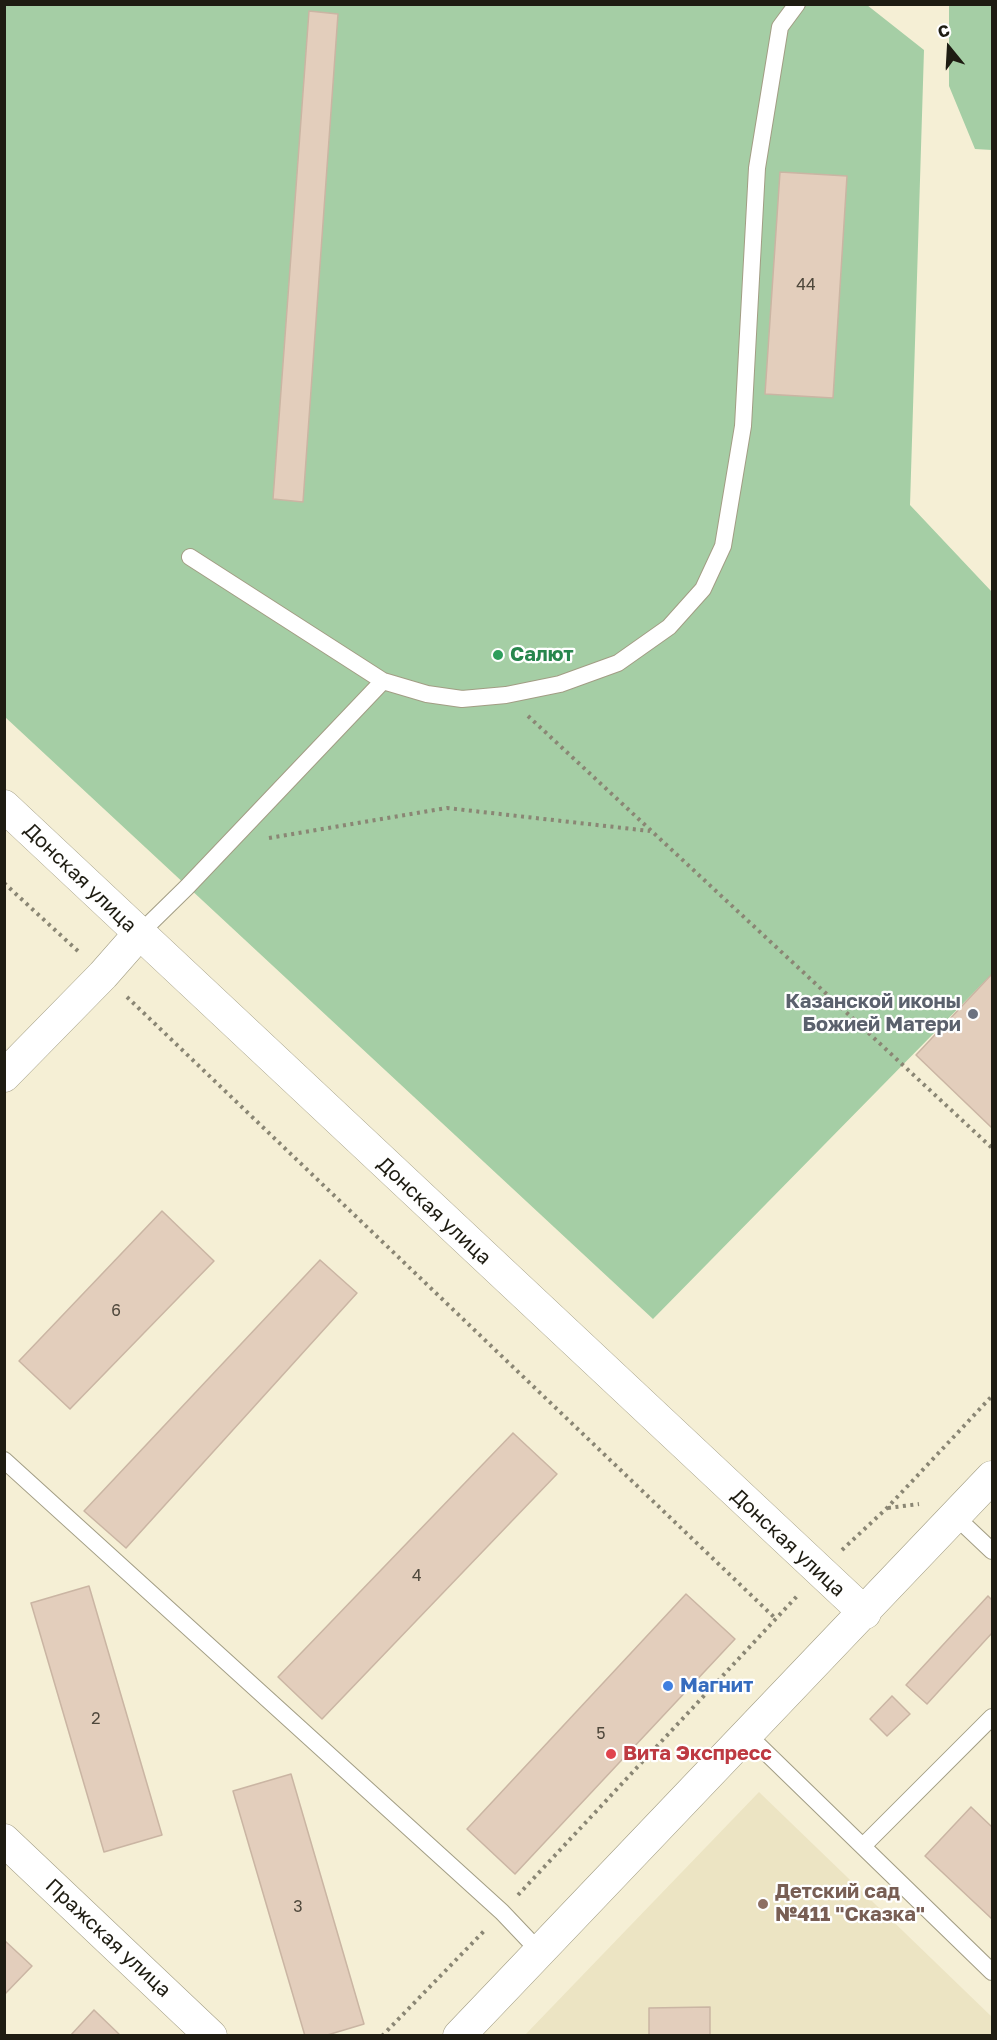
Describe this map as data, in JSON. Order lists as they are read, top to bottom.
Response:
{
  "streets": {
    "street": ["Донская улица", "Пражская улица"]
  },
  "places": [
    "Салют",
    "Казанской иконы Божией Матери",
    "Магнит",
    "Вита Экспресс",
    "Детский сад №411 \"Сказка\""
  ],
  "house_numbers": [
    "44",
    "6",
    "4",
    "2",
    "5",
    "3"
  ],
  "north": "top"
}
